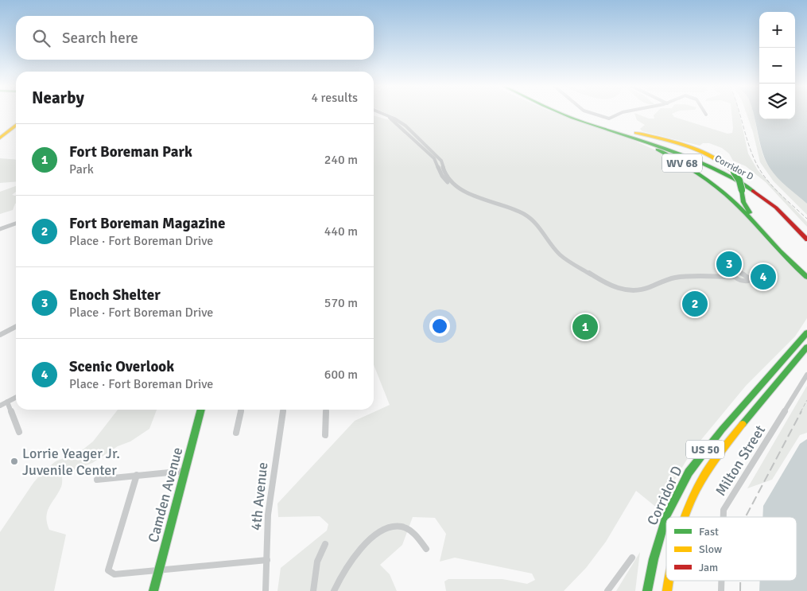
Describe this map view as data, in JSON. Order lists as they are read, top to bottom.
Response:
{
  "streets": {
    "main road": [
      "WV 68",
      "Corridor D",
      "US 50",
      "Camden Avenue"
    ],
    "street": ["Milton Street", "4th Avenue"]
  },
  "crossings": [
    ["WV 68", "Corridor D"]
  ],
  "places": ["Lorrie Yeager Jr. Juvenile Center"],
  "legend": ["Fast", "Slow", "Jam"],
  "page": {
    "map_buttons": ["+", "−"],
    "search": "Search here",
    "heading": ["Nearby", "4 results"],
    "list": [
      {
        "mark": "1",
        "name": "Fort Boreman Park",
        "note": "Park",
        "value": "240 m"
      },
      {
        "mark": "2",
        "name": "Fort Boreman Magazine",
        "note": "Place · Fort Boreman Drive",
        "value": "440 m"
      },
      {
        "mark": "3",
        "name": "Enoch Shelter",
        "note": "Place · Fort Boreman Drive",
        "value": "570 m"
      },
      {
        "mark": "4",
        "name": "Scenic Overlook",
        "note": "Place · Fort Boreman Drive",
        "value": "600 m"
      }
    ],
    "pins": [
      "3",
      "4",
      "2",
      "1"
    ]
  }
}
